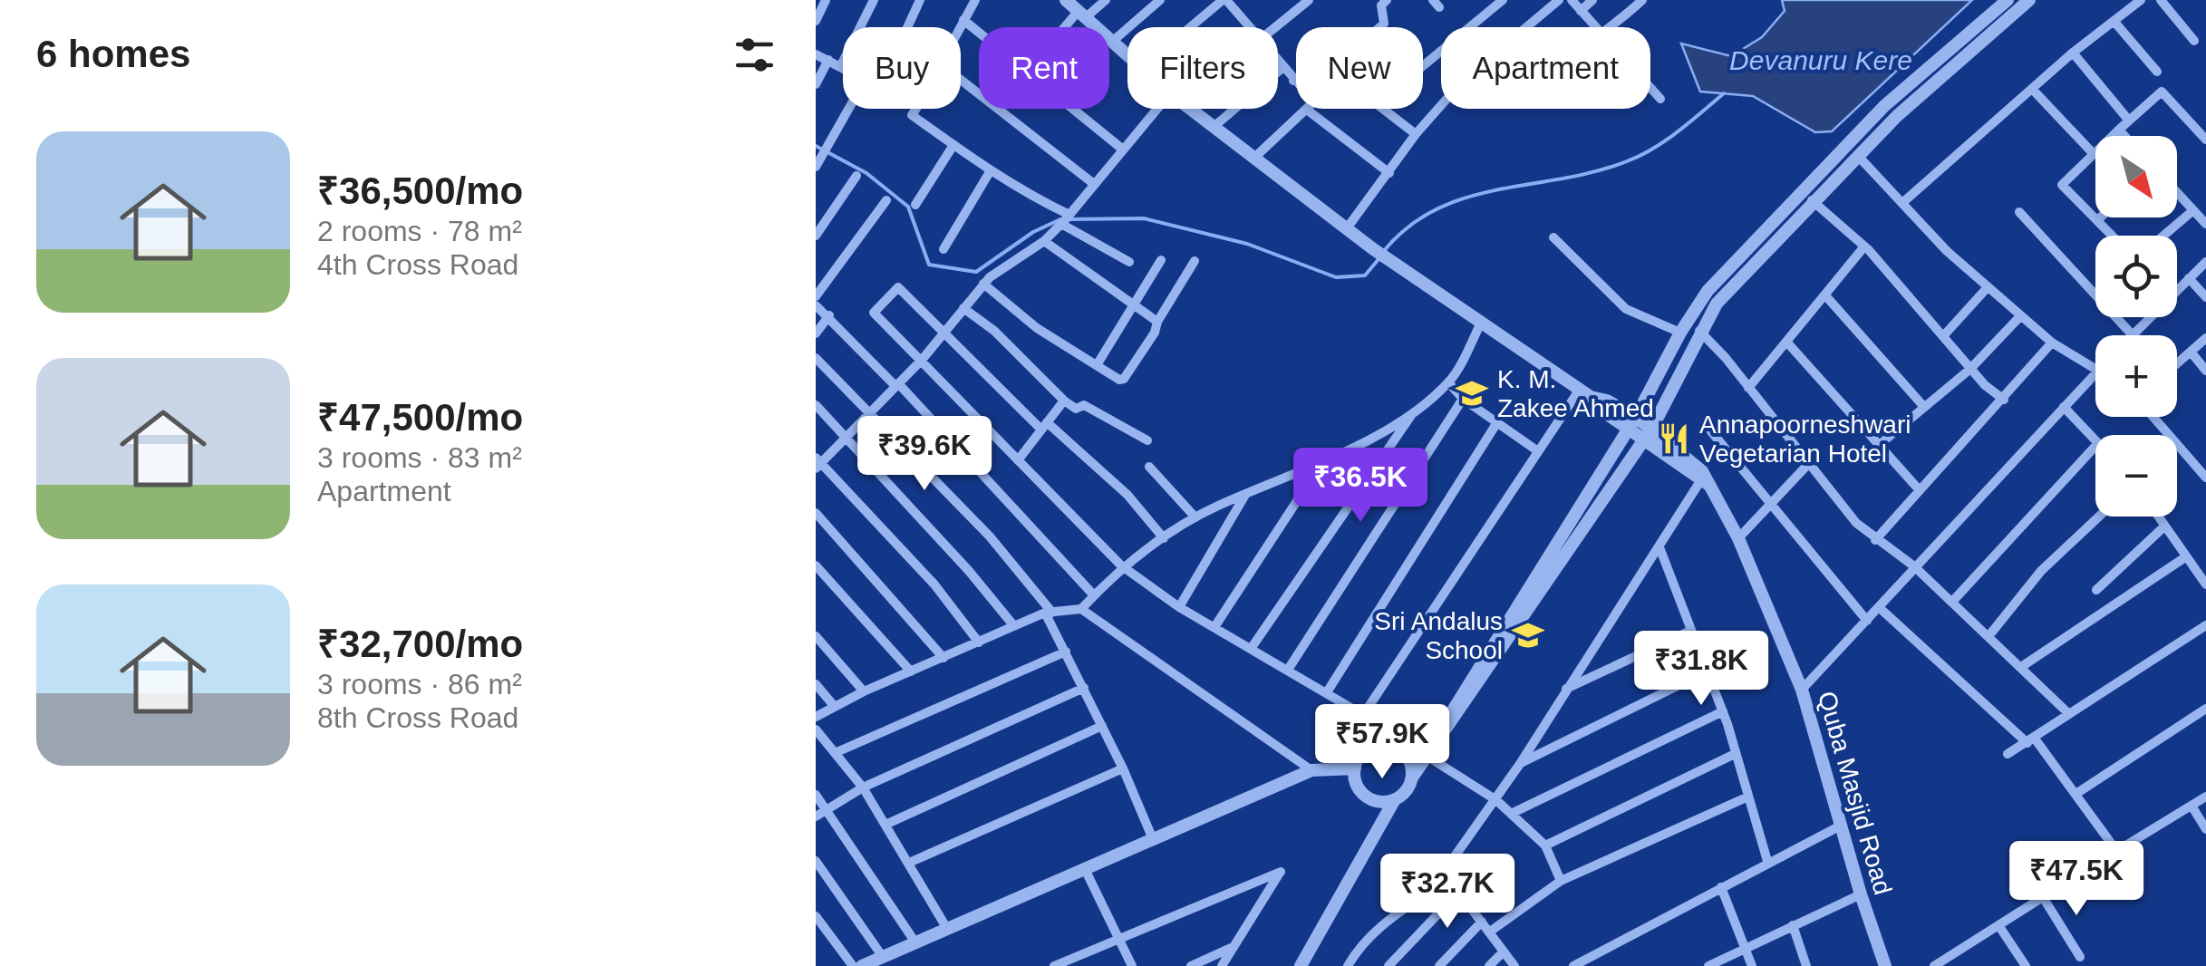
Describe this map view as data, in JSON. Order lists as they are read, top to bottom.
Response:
{
  "streets": {
    "street": ["Quba Masjid Road"]
  },
  "water": ["Devanuru Kere"],
  "places": {
    "school or university": ["K. M. Zakee Ahmed", "Sri Andalus School"],
    "restaurant": ["Annapoorneshwari Vegetarian Hotel"]
  },
  "north": "bottom right",
  "page": {
    "heading": "6 homes",
    "chip": [
      "Buy",
      "Rent",
      "Filters",
      "New",
      "Apartment"
    ],
    "list": [
      {
        "name": "₹36,500/mo",
        "note": "2 rooms · 78 m² · 4th Cross Road"
      },
      {
        "name": "₹47,500/mo",
        "note": "3 rooms · 83 m² · Apartment"
      },
      {
        "name": "₹32,700/mo",
        "note": "3 rooms · 86 m² · 8th Cross Road"
      }
    ],
    "map_buttons": ["+", "−"],
    "price": [
      "₹39.6K",
      "₹36.5K",
      "₹31.8K",
      "₹57.9K",
      "₹47.5K",
      "₹32.7K"
    ]
  }
}
